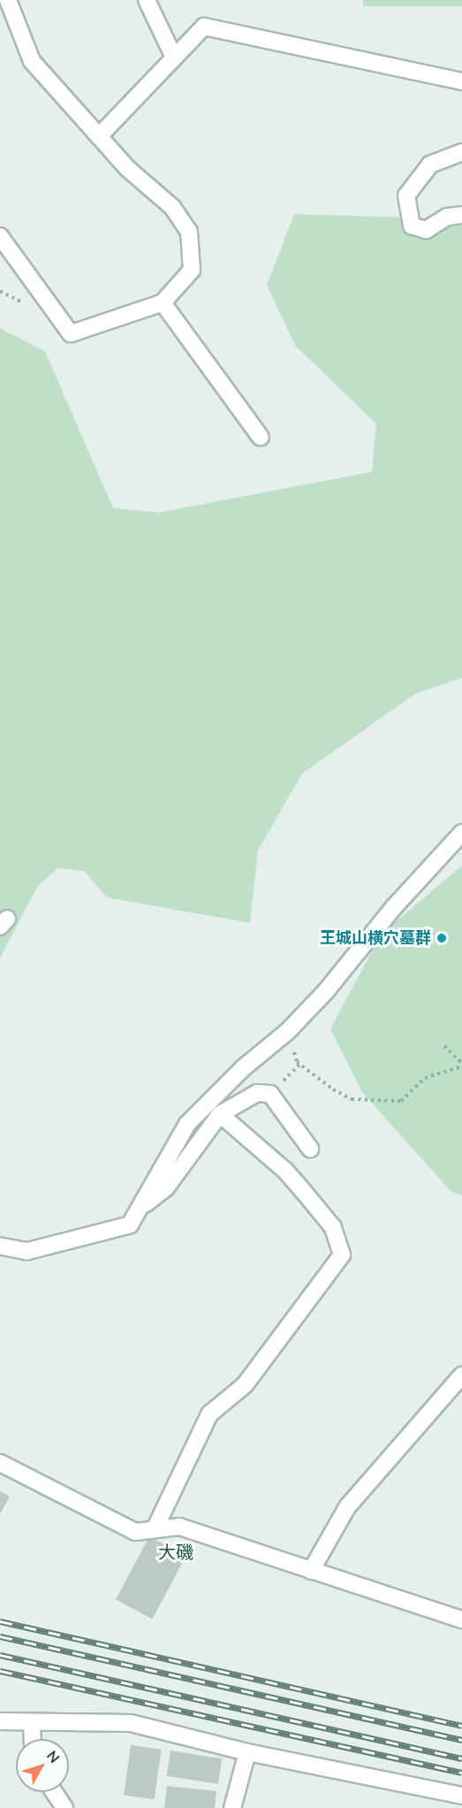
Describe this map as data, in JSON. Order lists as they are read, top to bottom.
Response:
{
  "districts": ["大磯"],
  "places": ["王城山横穴墓群"],
  "north": "top right"
}
